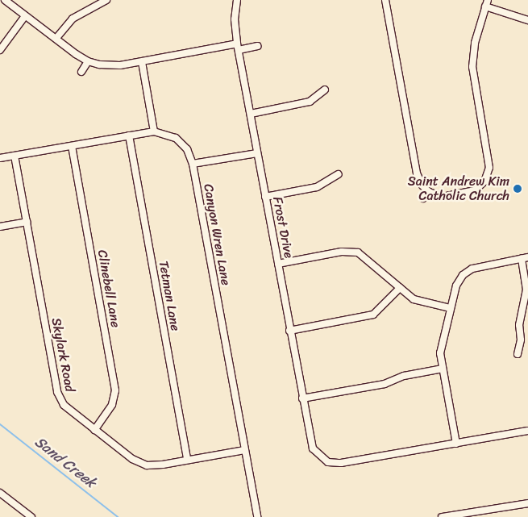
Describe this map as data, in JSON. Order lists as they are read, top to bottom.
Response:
{
  "streets": {
    "street": [
      "Frost Drive",
      "Canyon Wren Lane",
      "Clinebell Lane",
      "Tetman Lane",
      "Skylark Road"
    ]
  },
  "crossings": [
    ["Canyon Wren Lane", "Clinebell Lane"],
    ["Canyon Wren Lane", "Tetman Lane"],
    ["Canyon Wren Lane", "Skylark Road"],
    ["Clinebell Lane", "Skylark Road"],
    ["Tetman Lane", "Skylark Road"]
  ],
  "water": ["Sand Creek"],
  "places": ["Saint Andrew Kim Catholic Church"]
}
